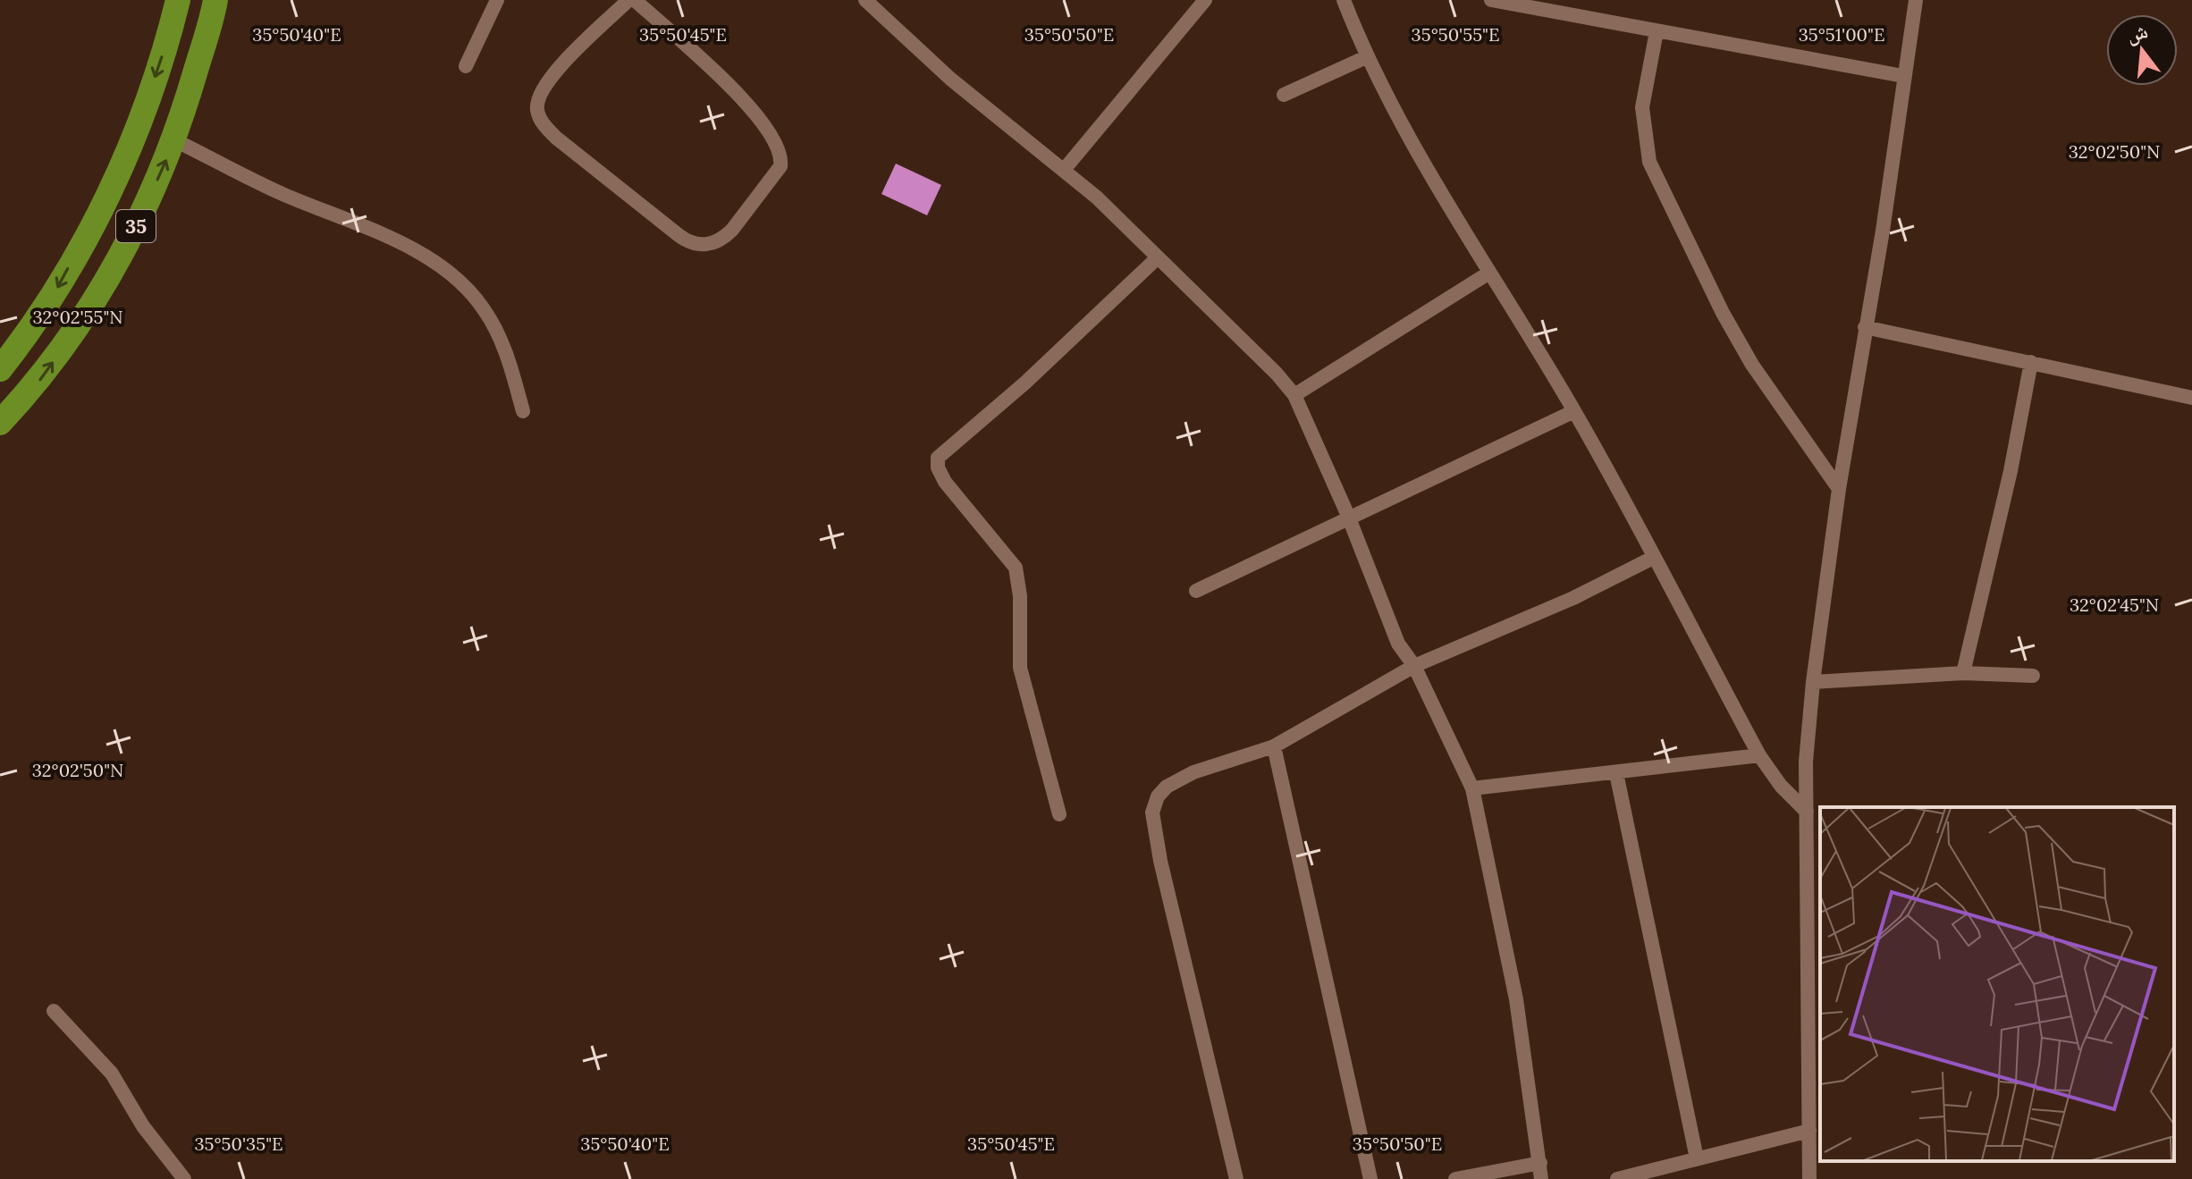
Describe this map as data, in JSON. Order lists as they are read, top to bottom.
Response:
{
  "streets": {
    "highway": ["35"]
  },
  "north": "top",
  "coordinates": [
    "35°50'40\"E",
    "35°50'45\"E",
    "35°50'50\"E",
    "35°50'55\"E",
    "35°51'00\"E",
    "32°02'50\"N",
    "32°02'55\"N",
    "32°02'45\"N",
    "35°50'35\"E"
  ]
}
